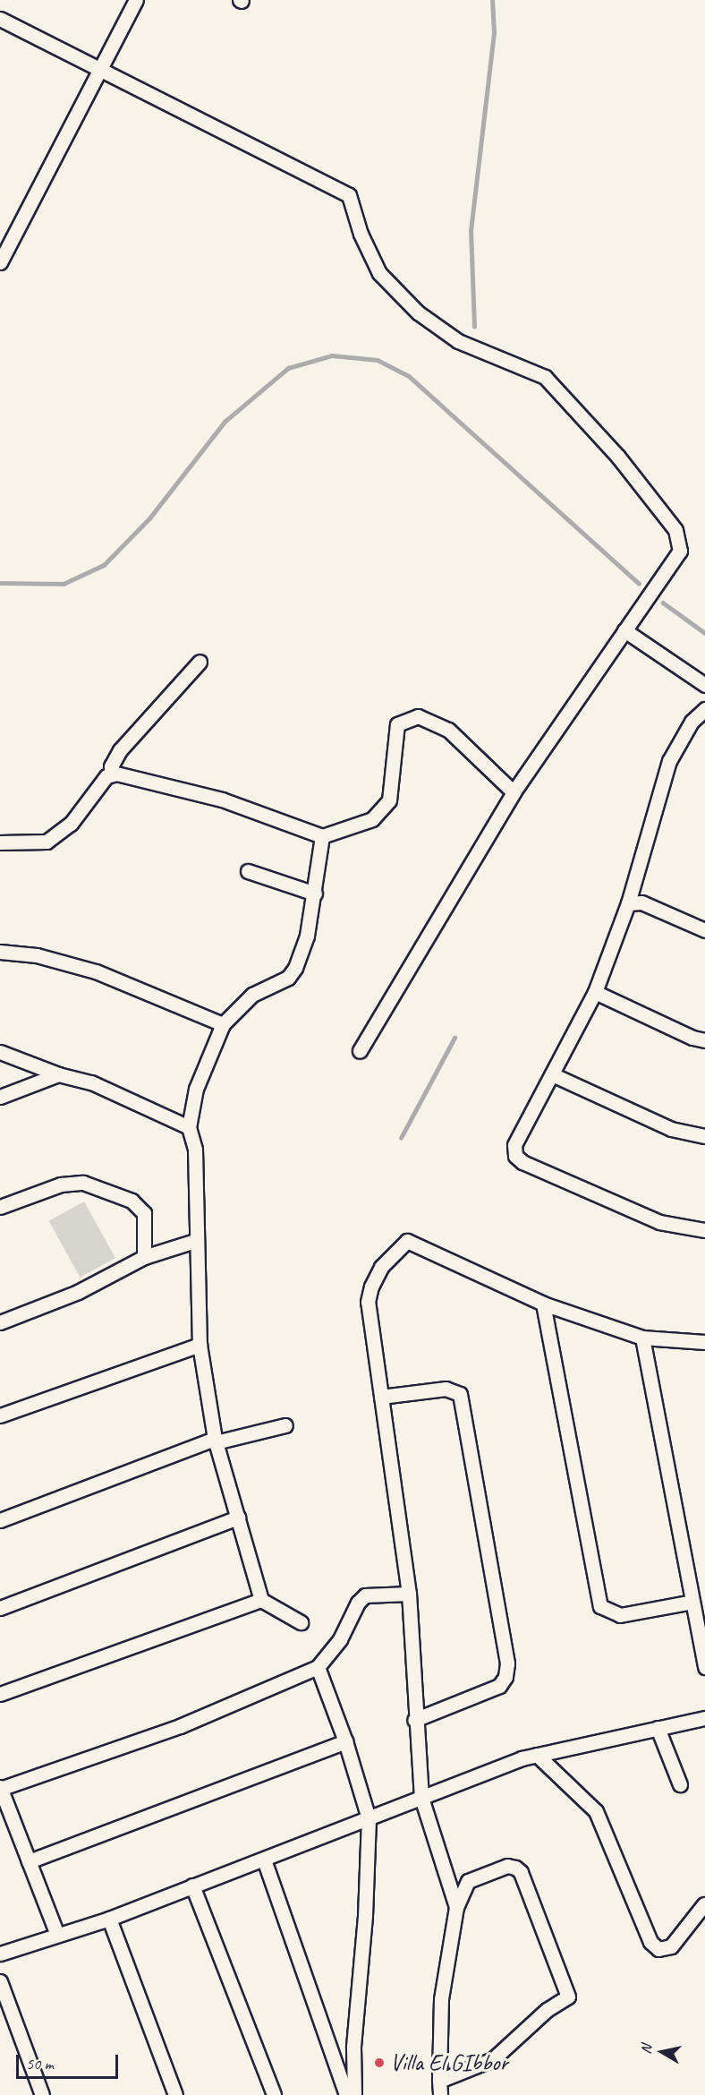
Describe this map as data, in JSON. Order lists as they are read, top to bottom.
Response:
{
  "places": ["Villa El GIbbor"],
  "scale_bar": "50 m",
  "north": "left"
}
